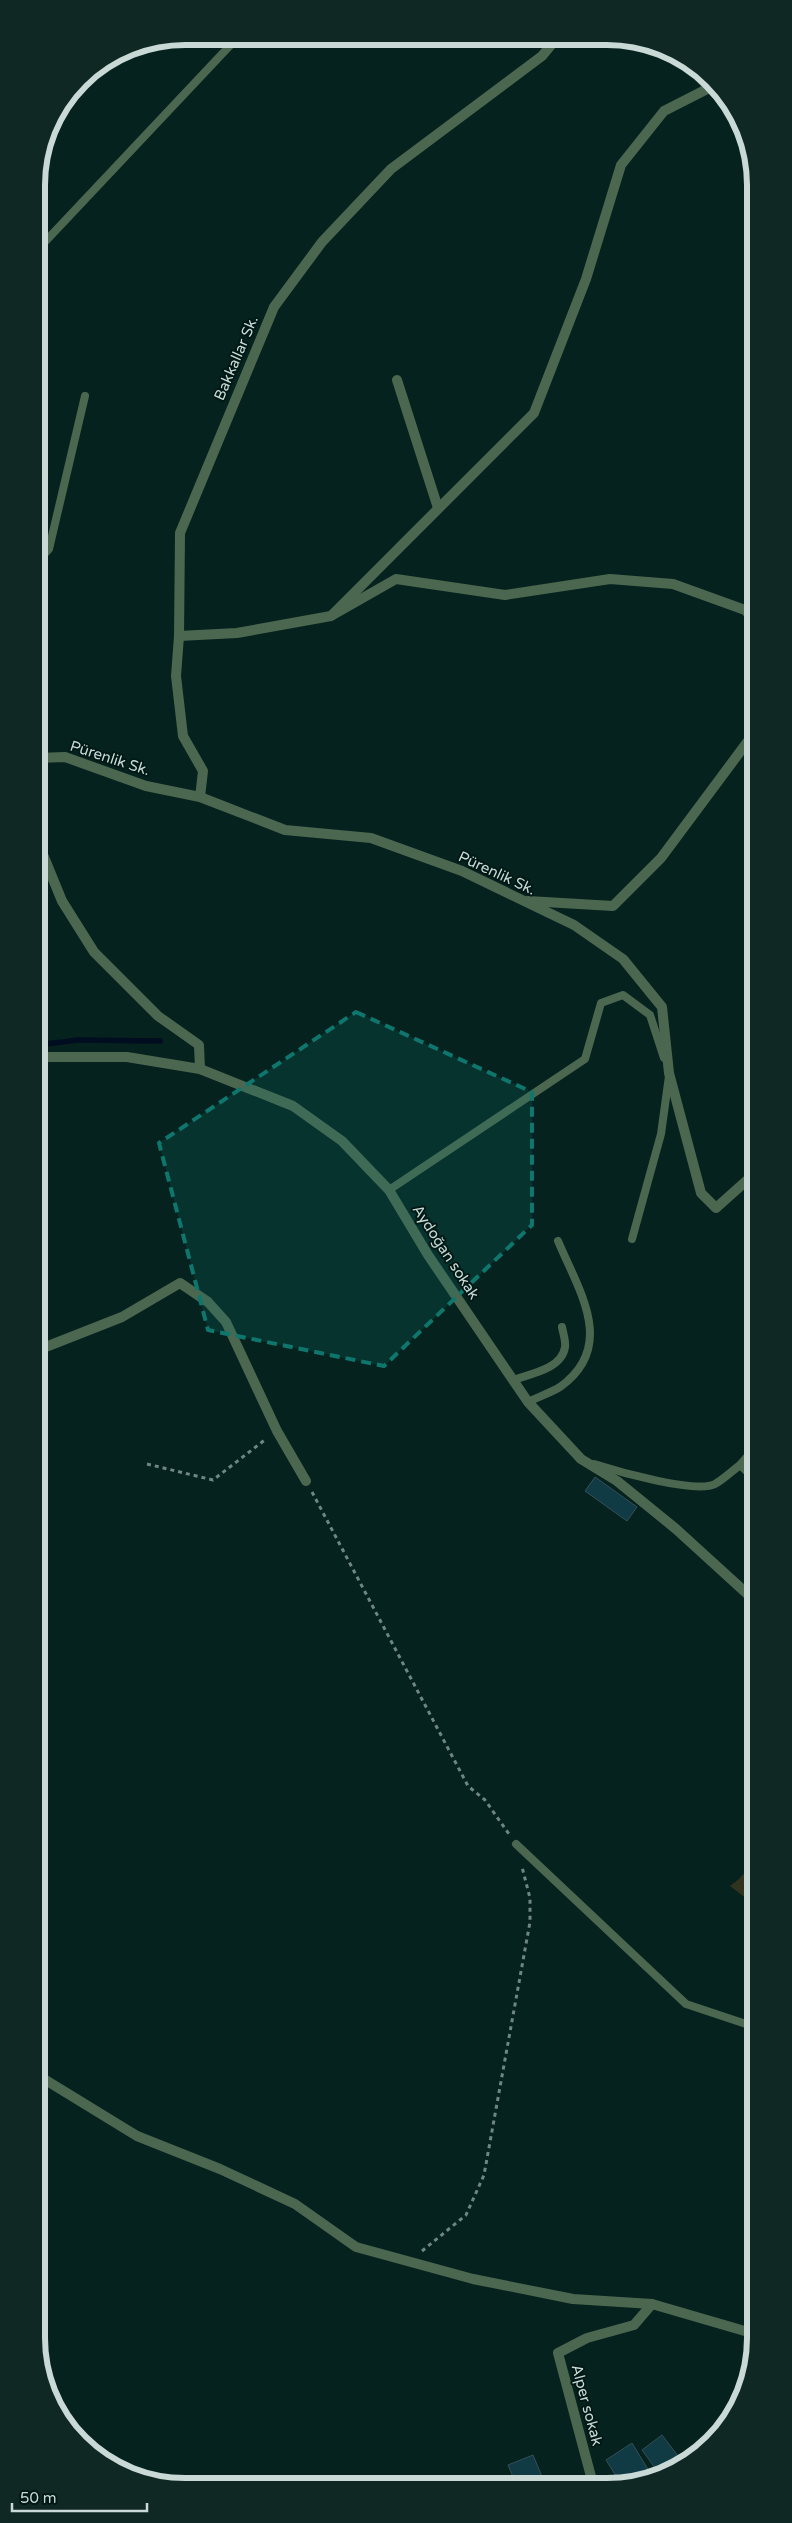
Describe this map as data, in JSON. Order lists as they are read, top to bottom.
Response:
{
  "streets": {
    "street": [
      "Bakkallar Sk.",
      "Pürenlik Sk.",
      "Aydoğan sokak",
      "Alper sokak"
    ]
  },
  "crossings": [
    ["Bakkallar Sk.", "Pürenlik Sk."]
  ],
  "scale_bar": "50 m"
}
